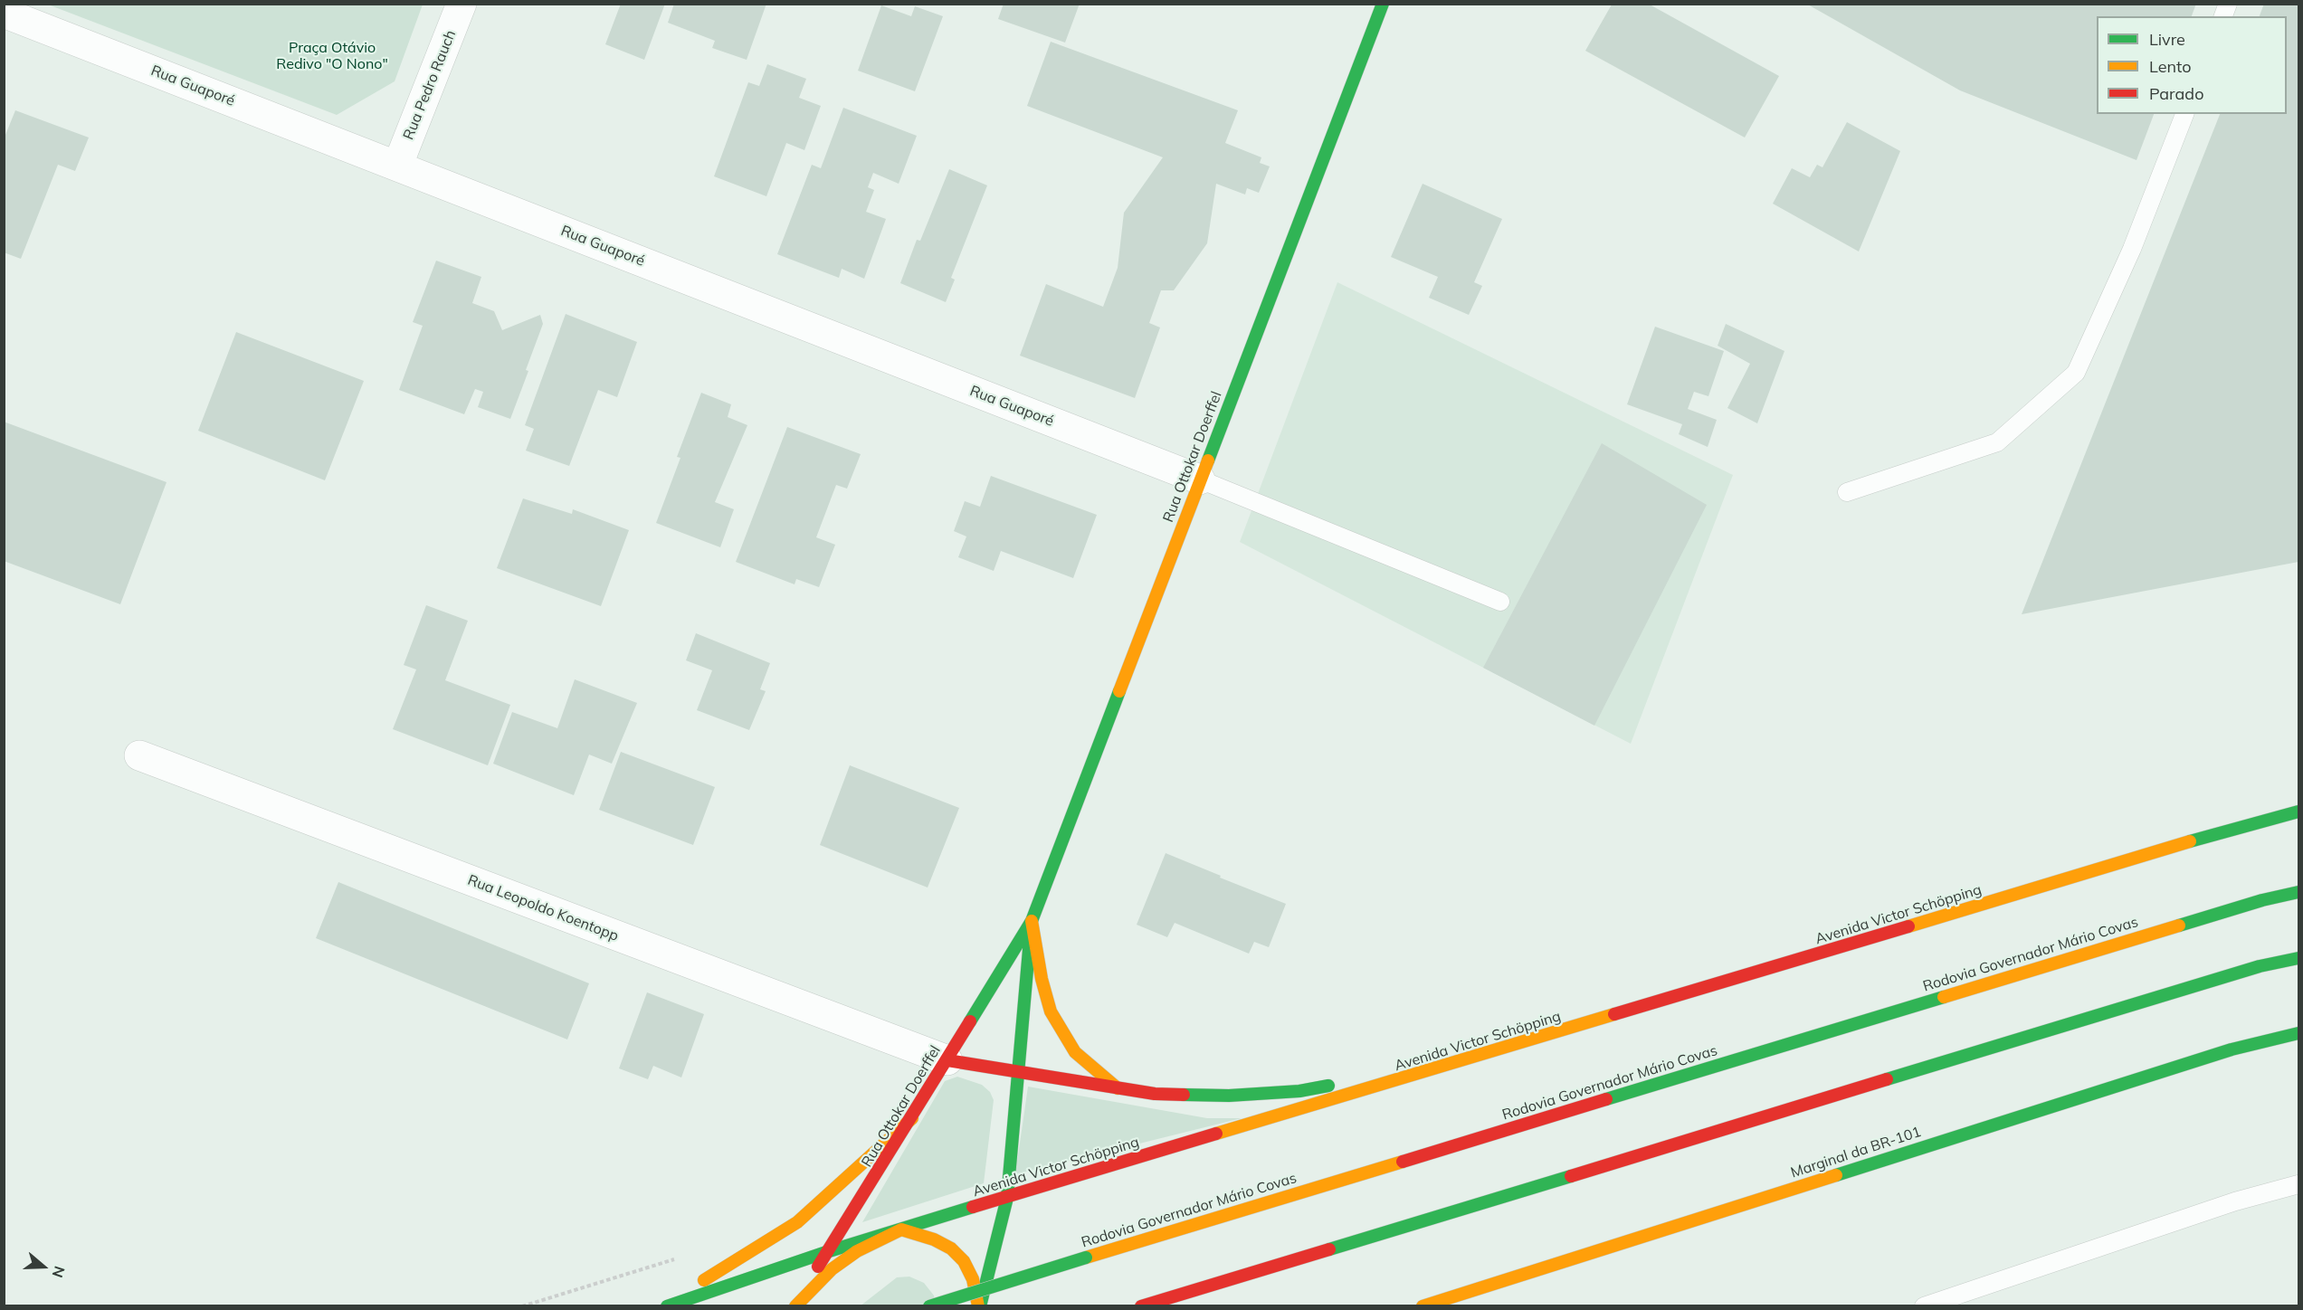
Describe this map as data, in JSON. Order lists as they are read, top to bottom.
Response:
{
  "streets": {
    "main road": [
      "Rua Ottokar Doerffel",
      "Avenida Victor Schöpping",
      "Rodovia Governador Mário Covas",
      "Marginal da BR-101"
    ],
    "street": ["Rua Pedro Rauch", "Rua Guaporé", "Rua Leopoldo Koentopp"]
  },
  "crossings": [
    ["Rua Pedro Rauch", "Rua Guaporé"],
    ["Rua Guaporé", "Rua Ottokar Doerffel"],
    ["Rua Ottokar Doerffel", "Rua Leopoldo Koentopp"],
    ["Rua Ottokar Doerffel", "Avenida Victor Schöpping"]
  ],
  "parks": ["Praça Otávio Redivo \"O Nono\""],
  "legend": ["Livre", "Lento", "Parado"],
  "north": "right"
}
